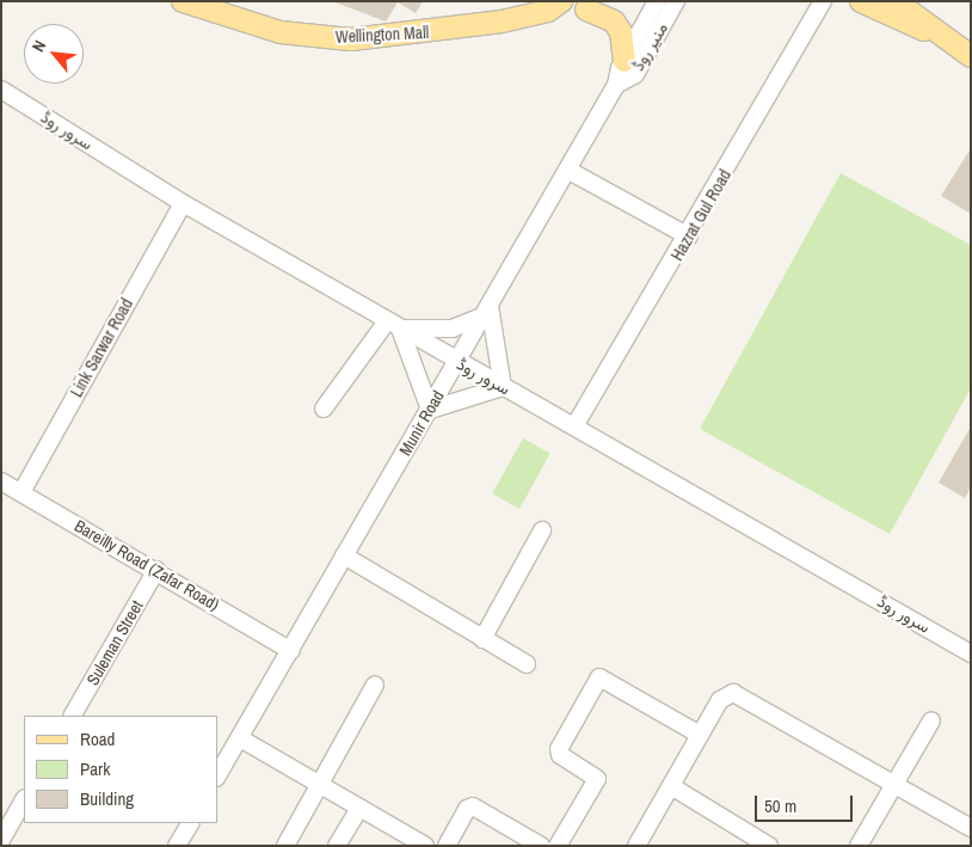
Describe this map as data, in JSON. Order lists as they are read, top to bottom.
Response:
{
  "streets": {
    "main road": ["Wellington Mall"],
    "street": [
      "منیر روڈ",
      "سرور روڈ",
      "Hazrat Gul Road",
      "Link Sarwar Road",
      "Munir Road",
      "Bareilly Road (Zafar Road)",
      "Suleman Street"
    ]
  },
  "crossings": [
    ["منیر روڈ", "Munir Road"],
    ["سرور روڈ", "Hazrat Gul Road"],
    ["سرور روڈ", "Link Sarwar Road"],
    ["سرور روڈ", "Munir Road"],
    ["Link Sarwar Road", "Bareilly Road (Zafar Road)"],
    ["Munir Road", "Bareilly Road (Zafar Road)"],
    ["Bareilly Road (Zafar Road)", "Suleman Street"]
  ],
  "legend": ["Road", "Park", "Building"],
  "scale_bar": "50 m",
  "north": "top left"
}
